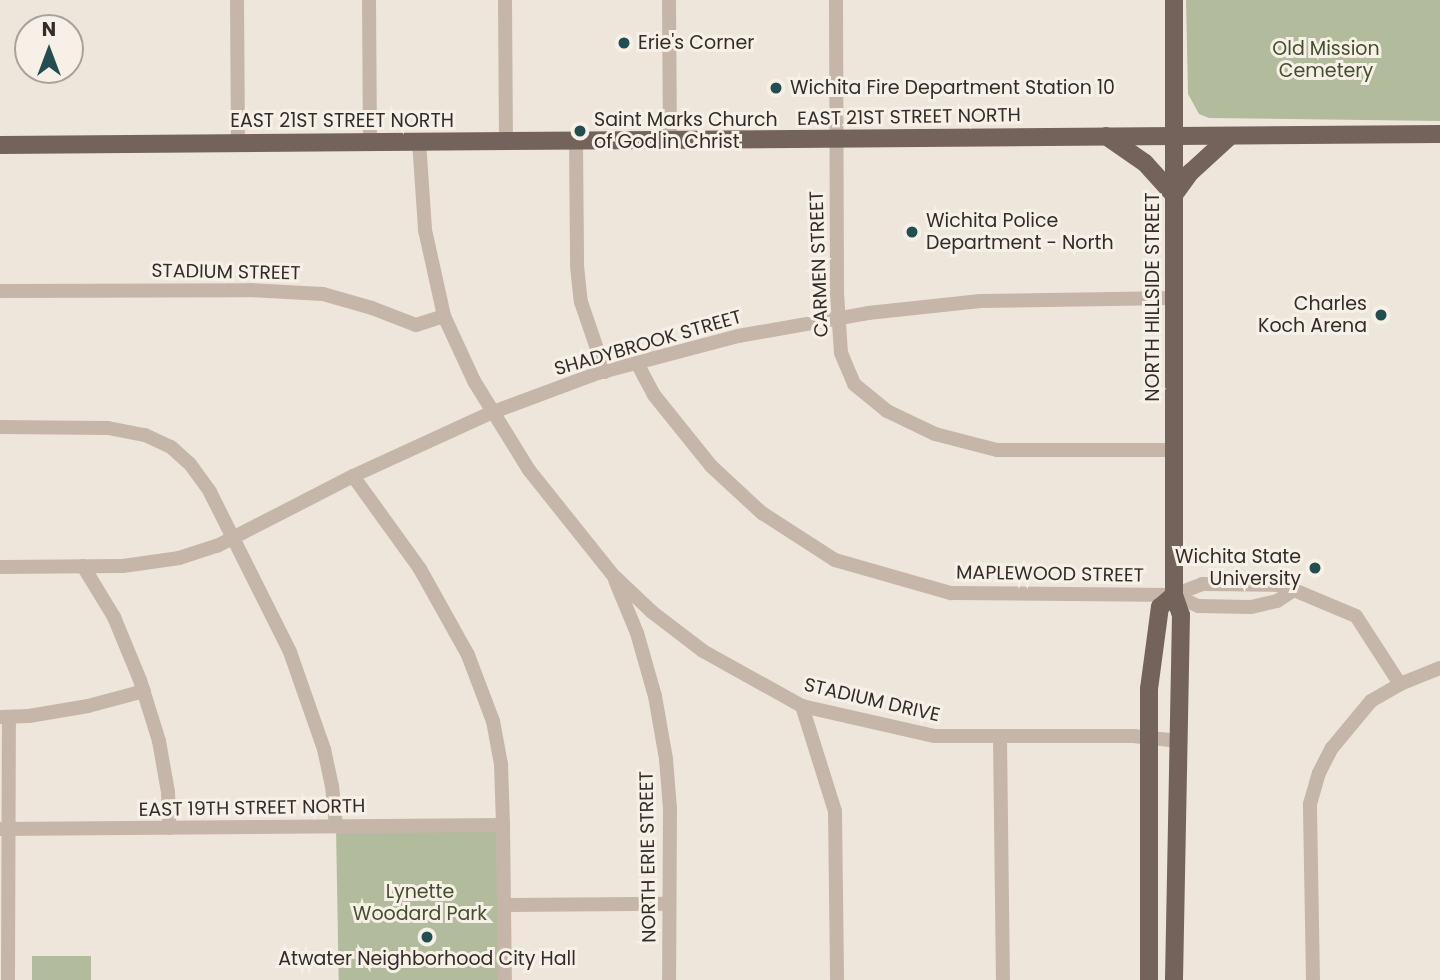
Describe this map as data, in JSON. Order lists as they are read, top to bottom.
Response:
{
  "streets": {
    "main road": ["EAST 21ST STREET NORTH", "NORTH HILLSIDE STREET"],
    "street": [
      "CARMEN STREET",
      "STADIUM STREET",
      "SHADYBROOK STREET",
      "MAPLEWOOD STREET",
      "STADIUM DRIVE",
      "EAST 19TH STREET NORTH",
      "NORTH ERIE STREET"
    ]
  },
  "crossings": [
    ["EAST 21ST STREET NORTH", "CARMEN STREET"],
    ["EAST 21ST STREET NORTH", "NORTH HILLSIDE STREET"],
    ["CARMEN STREET", "NORTH HILLSIDE STREET"],
    ["CARMEN STREET", "SHADYBROOK STREET"],
    ["STADIUM STREET", "STADIUM DRIVE"],
    ["NORTH HILLSIDE STREET", "SHADYBROOK STREET"],
    ["NORTH HILLSIDE STREET", "MAPLEWOOD STREET"],
    ["NORTH HILLSIDE STREET", "STADIUM DRIVE"],
    ["SHADYBROOK STREET", "MAPLEWOOD STREET"],
    ["SHADYBROOK STREET", "STADIUM DRIVE"],
    ["STADIUM DRIVE", "NORTH ERIE STREET"]
  ],
  "parks": ["Old Mission Cemetery", "Lynette Woodard Park"],
  "places": [
    "Erie's Corner",
    "Wichita Fire Department Station 10",
    "Saint Marks Church of God in Christ",
    "Wichita Police Department - North",
    "Charles Koch Arena",
    "Wichita State University",
    "Atwater Neighborhood City Hall"
  ],
  "north": "top"
}
